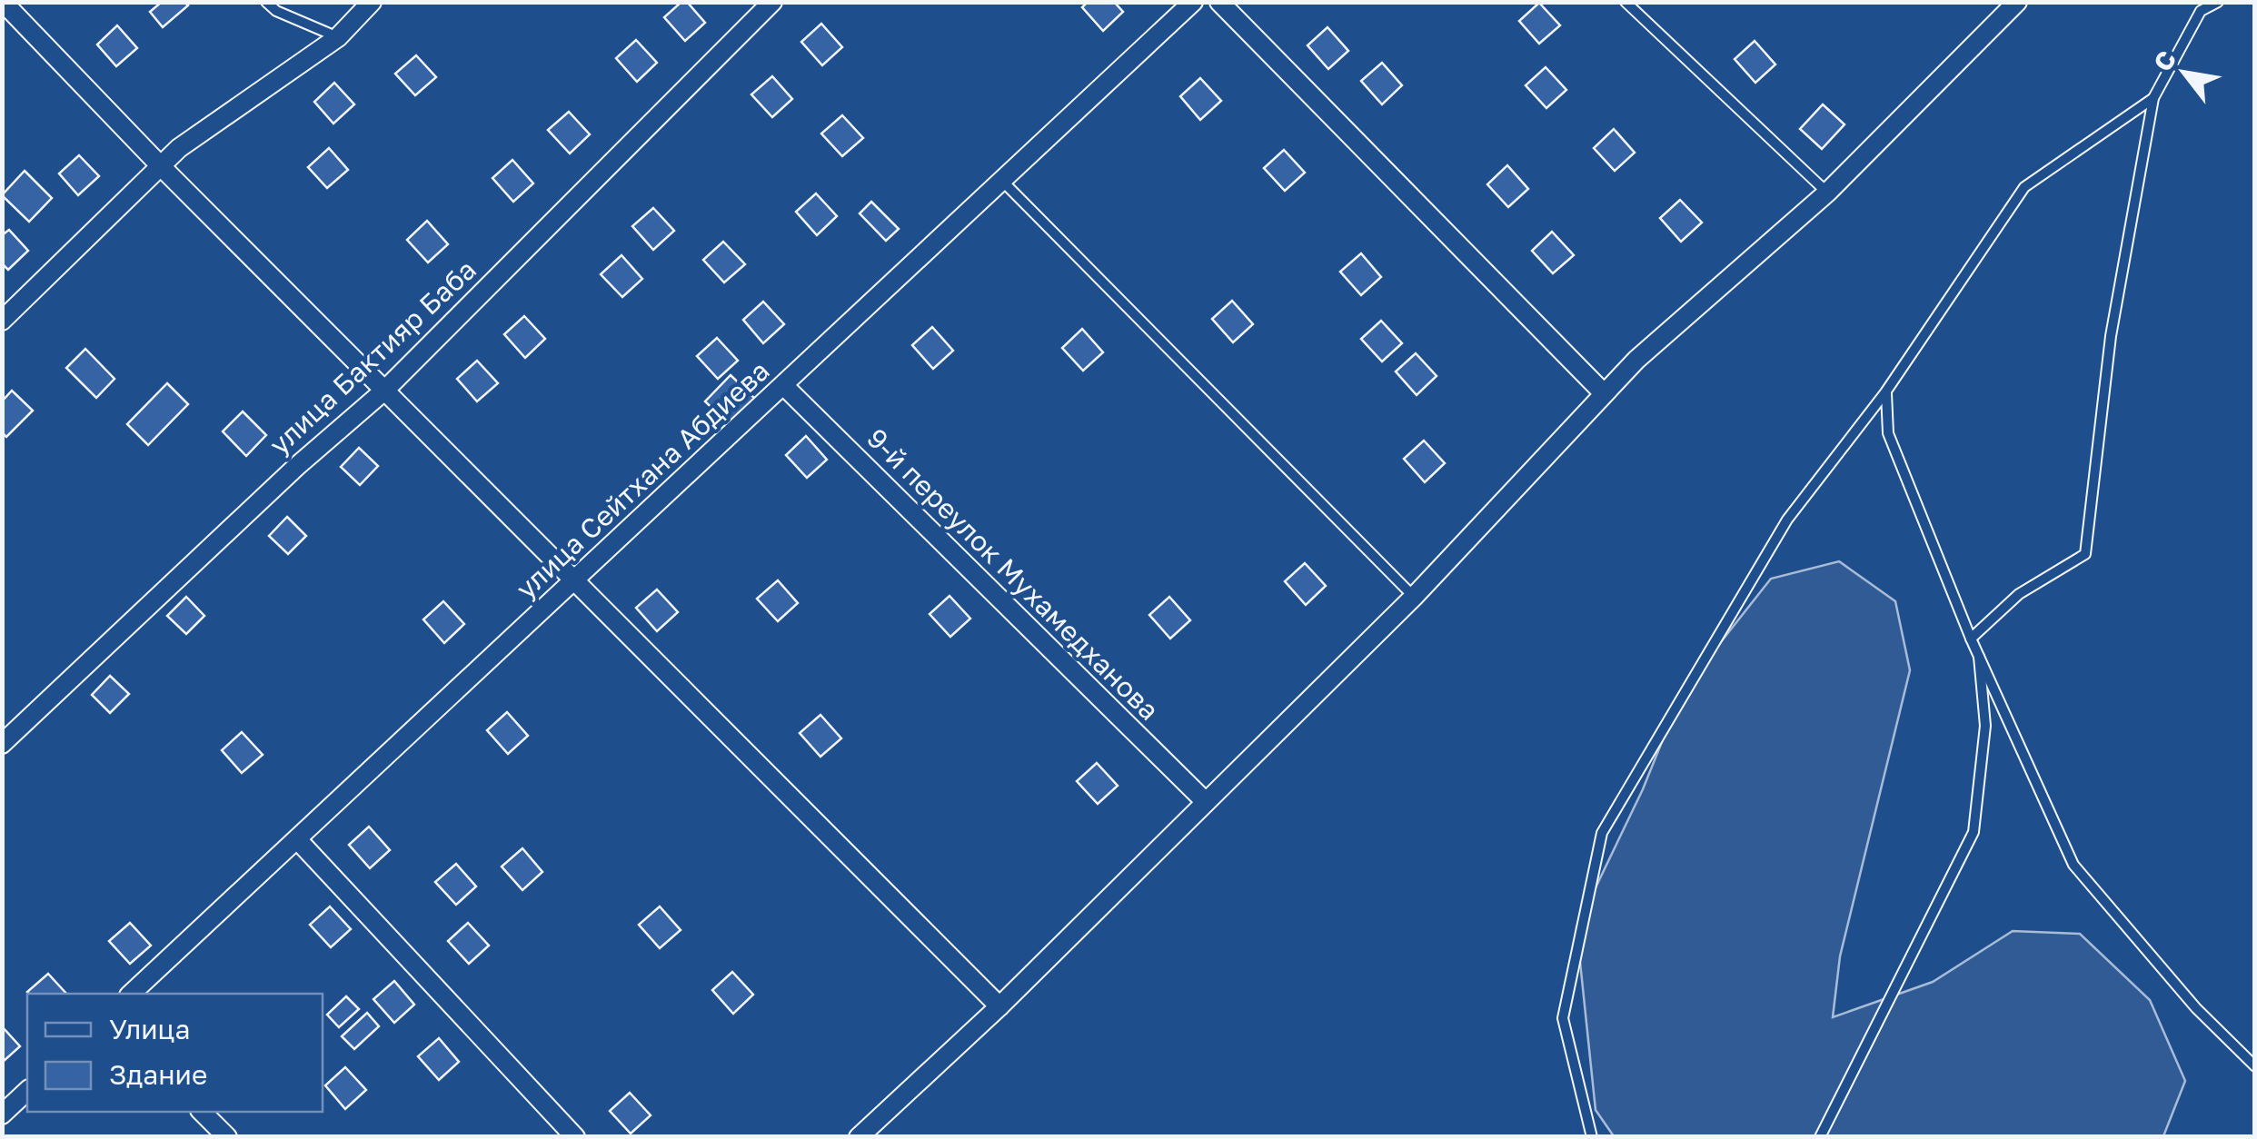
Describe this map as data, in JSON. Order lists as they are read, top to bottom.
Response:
{
  "streets": {
    "street": ["улица Бактияр Баба", "улица Сейтхана Абдиева", "9-й переулок Мухамедханова"]
  },
  "crossings": [
    ["улица Сейтхана Абдиева", "9-й переулок Мухамедханова"]
  ],
  "legend": ["Улица", "Здание"],
  "north": "top left"
}
